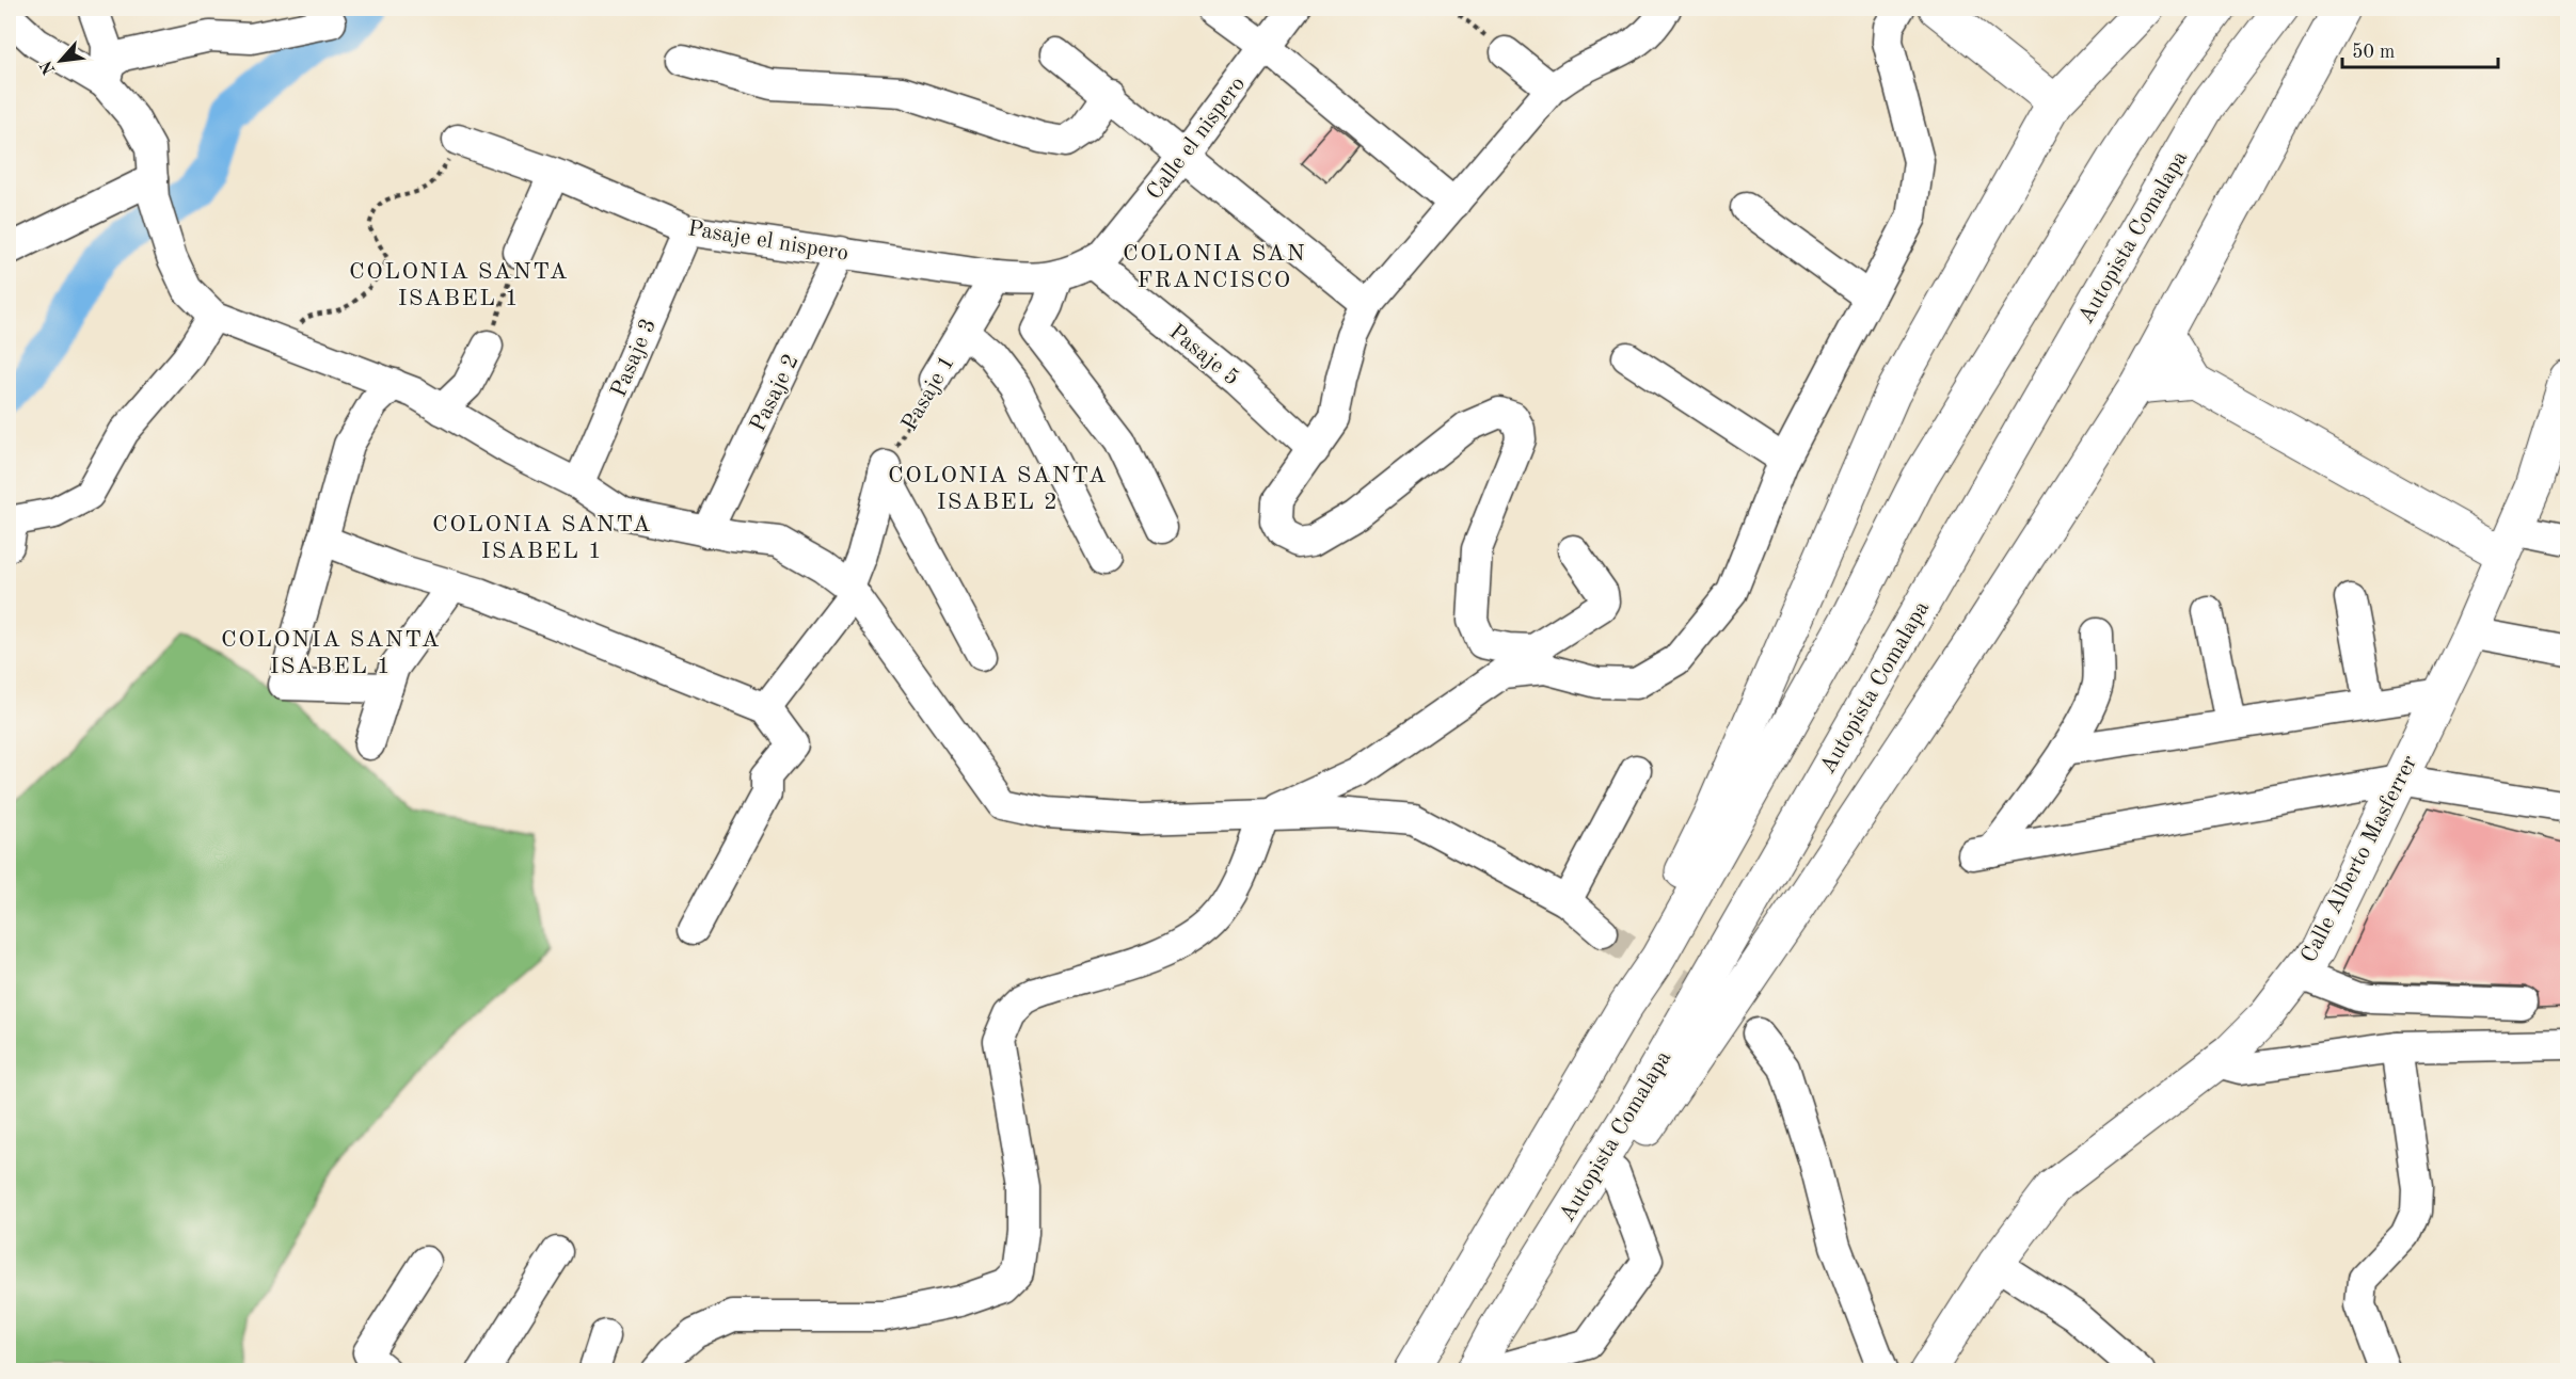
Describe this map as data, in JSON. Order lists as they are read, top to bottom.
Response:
{
  "streets": {
    "main road": ["Autopista Comalapa", "Calle Alberto Masferrer"],
    "street": [
      "Calle el nispero",
      "Pasaje el nispero",
      "Pasaje 5",
      "Pasaje 3",
      "Pasaje 2",
      "Pasaje 1"
    ]
  },
  "crossings": [
    ["Calle el nispero", "Pasaje el nispero"],
    ["Calle el nispero", "Pasaje 5"],
    ["Pasaje el nispero", "Pasaje 5"],
    ["Pasaje el nispero", "Pasaje 3"],
    ["Pasaje el nispero", "Pasaje 2"],
    ["Pasaje el nispero", "Pasaje 1"]
  ],
  "districts": [
    "COLONIA SAN FRANCISCO",
    "COLONIA SANTA ISABEL 1",
    "COLONIA SANTA ISABEL 2",
    "COLONIA SANTA ISABEL 1",
    "COLONIA SANTA ISABEL 1"
  ],
  "scale_bar": "50 m",
  "north": "bottom left"
}
